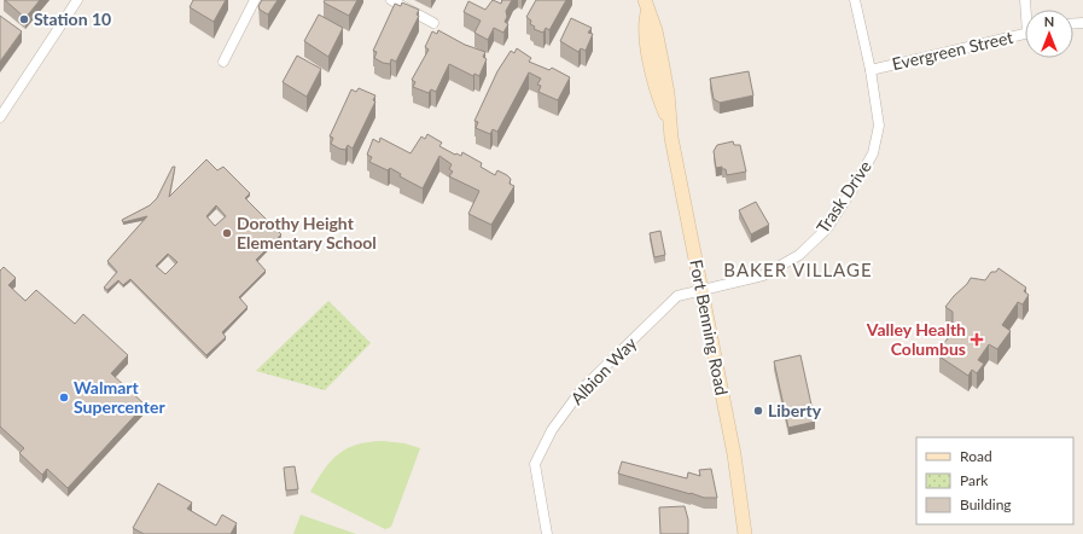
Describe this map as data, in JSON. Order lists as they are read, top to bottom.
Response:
{
  "streets": {
    "street": [
      "Evergreen Street",
      "Trask Drive",
      "Fort Benning Road",
      "Albion Way"
    ]
  },
  "crossings": [
    ["Evergreen Street", "Trask Drive"],
    ["Trask Drive", "Fort Benning Road"],
    ["Trask Drive", "Albion Way"],
    ["Fort Benning Road", "Albion Way"]
  ],
  "districts": ["BAKER VILLAGE"],
  "places": {
    "other": [
      "Station 10",
      "Dorothy Height Elementary School",
      "Walmart Supercenter",
      "Liberty"
    ],
    "health": ["Valley Health Columbus"]
  },
  "legend": ["Road", "Park", "Building"],
  "north": "top"
}
